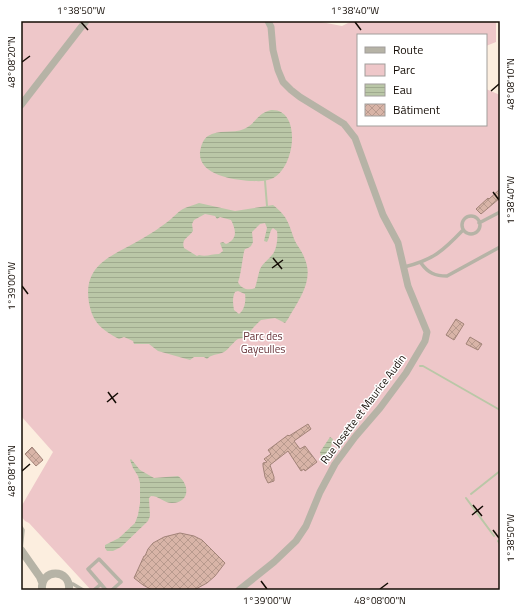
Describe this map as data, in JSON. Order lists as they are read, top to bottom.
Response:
{
  "streets": {
    "street": ["Rue Josette et Maurice Audin"]
  },
  "parks": ["Parc des Gayeulles"],
  "legend": [
    "Route",
    "Parc",
    "Eau",
    "Bâtiment"
  ],
  "coordinates": [
    "1°38'50\"W",
    "1°38'40\"W",
    "48°08'20\"N",
    "48°08'10\"N",
    "1°39'00\"W",
    "48°08'00\"N"
  ]
}
